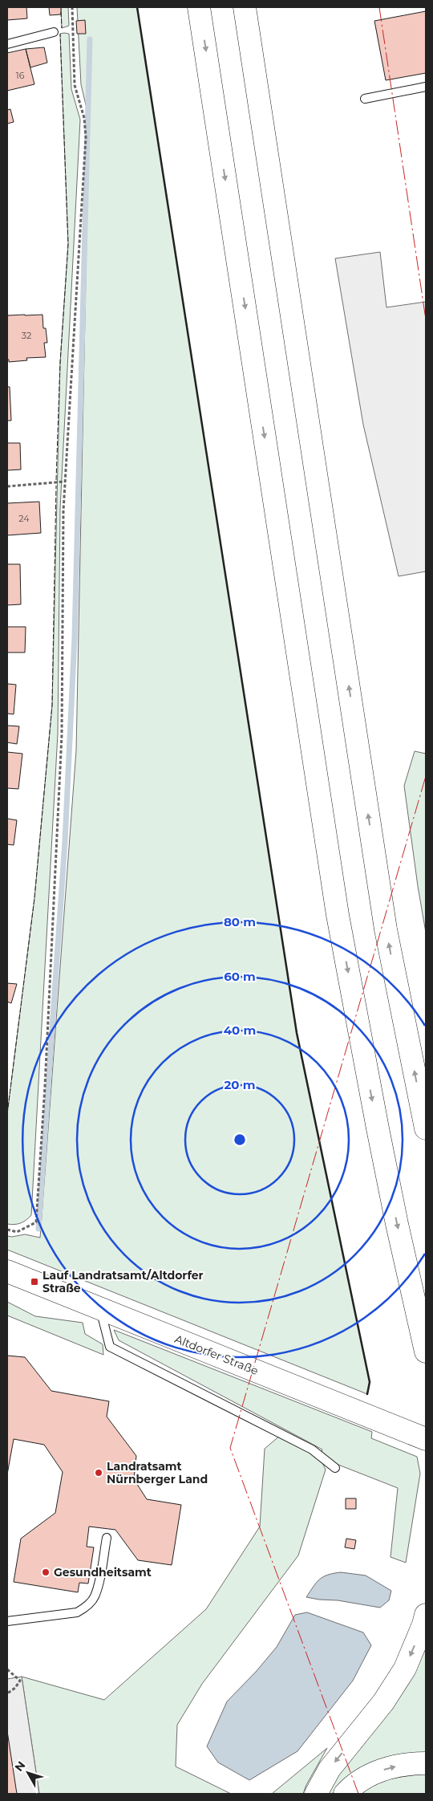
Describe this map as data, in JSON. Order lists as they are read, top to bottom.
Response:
{
  "streets": {
    "main road": ["Altdorfer Straße"]
  },
  "places": {
    "transit": ["Lauf Landratsamt/Altdorfer Straße"],
    "other": ["Landratsamt Nürnberger Land", "Gesundheitsamt"]
  },
  "house_numbers": ["16", "32", "24"],
  "north": "top left",
  "rings": [
    "80 m",
    "60 m",
    "40 m",
    "20 m"
  ]
}
